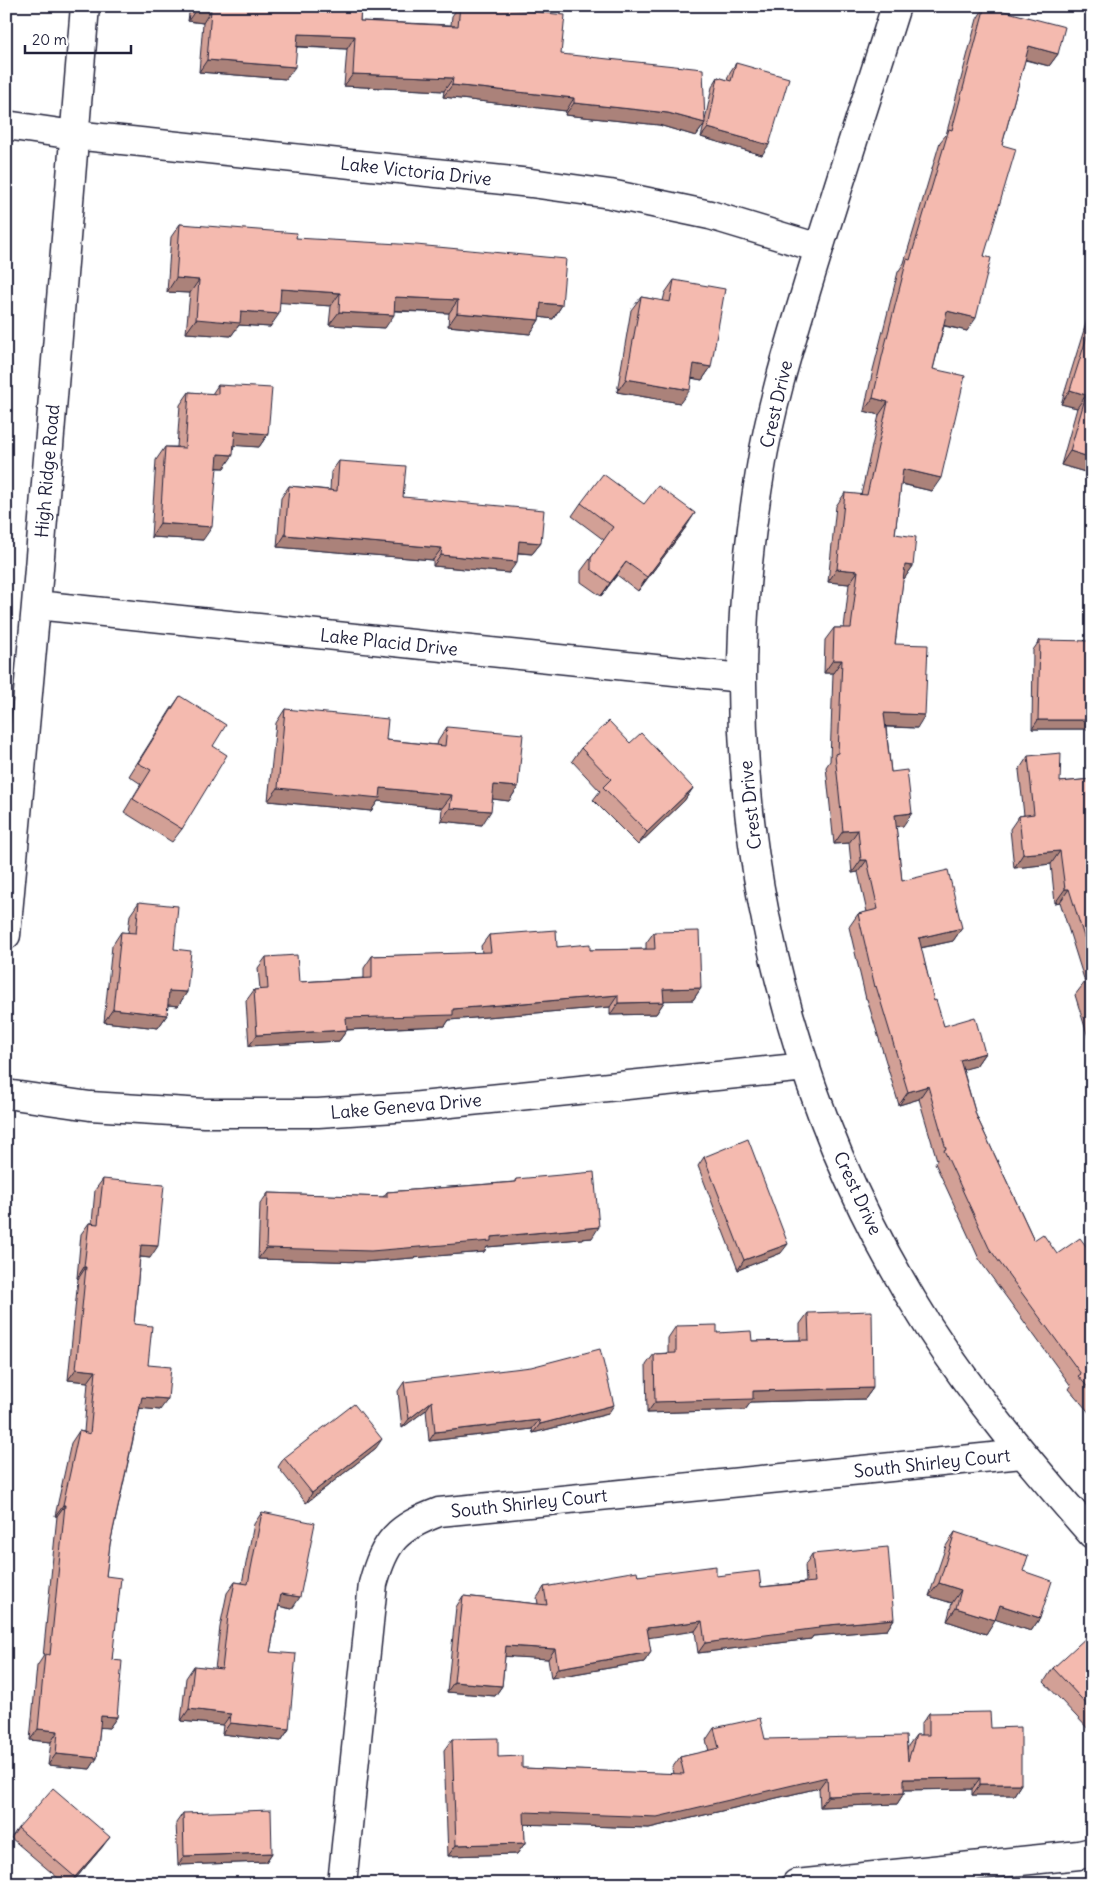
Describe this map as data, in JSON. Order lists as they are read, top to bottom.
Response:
{
  "streets": {
    "street": [
      "Lake Victoria Drive",
      "Crest Drive",
      "High Ridge Road",
      "Lake Placid Drive",
      "Lake Geneva Drive",
      "South Shirley Court"
    ]
  },
  "crossings": [
    ["Lake Victoria Drive", "Crest Drive"],
    ["Lake Victoria Drive", "High Ridge Road"],
    ["Crest Drive", "Lake Placid Drive"],
    ["Crest Drive", "Lake Geneva Drive"],
    ["Crest Drive", "South Shirley Court"],
    ["High Ridge Road", "Lake Placid Drive"]
  ],
  "scale_bar": "20 m"
}
